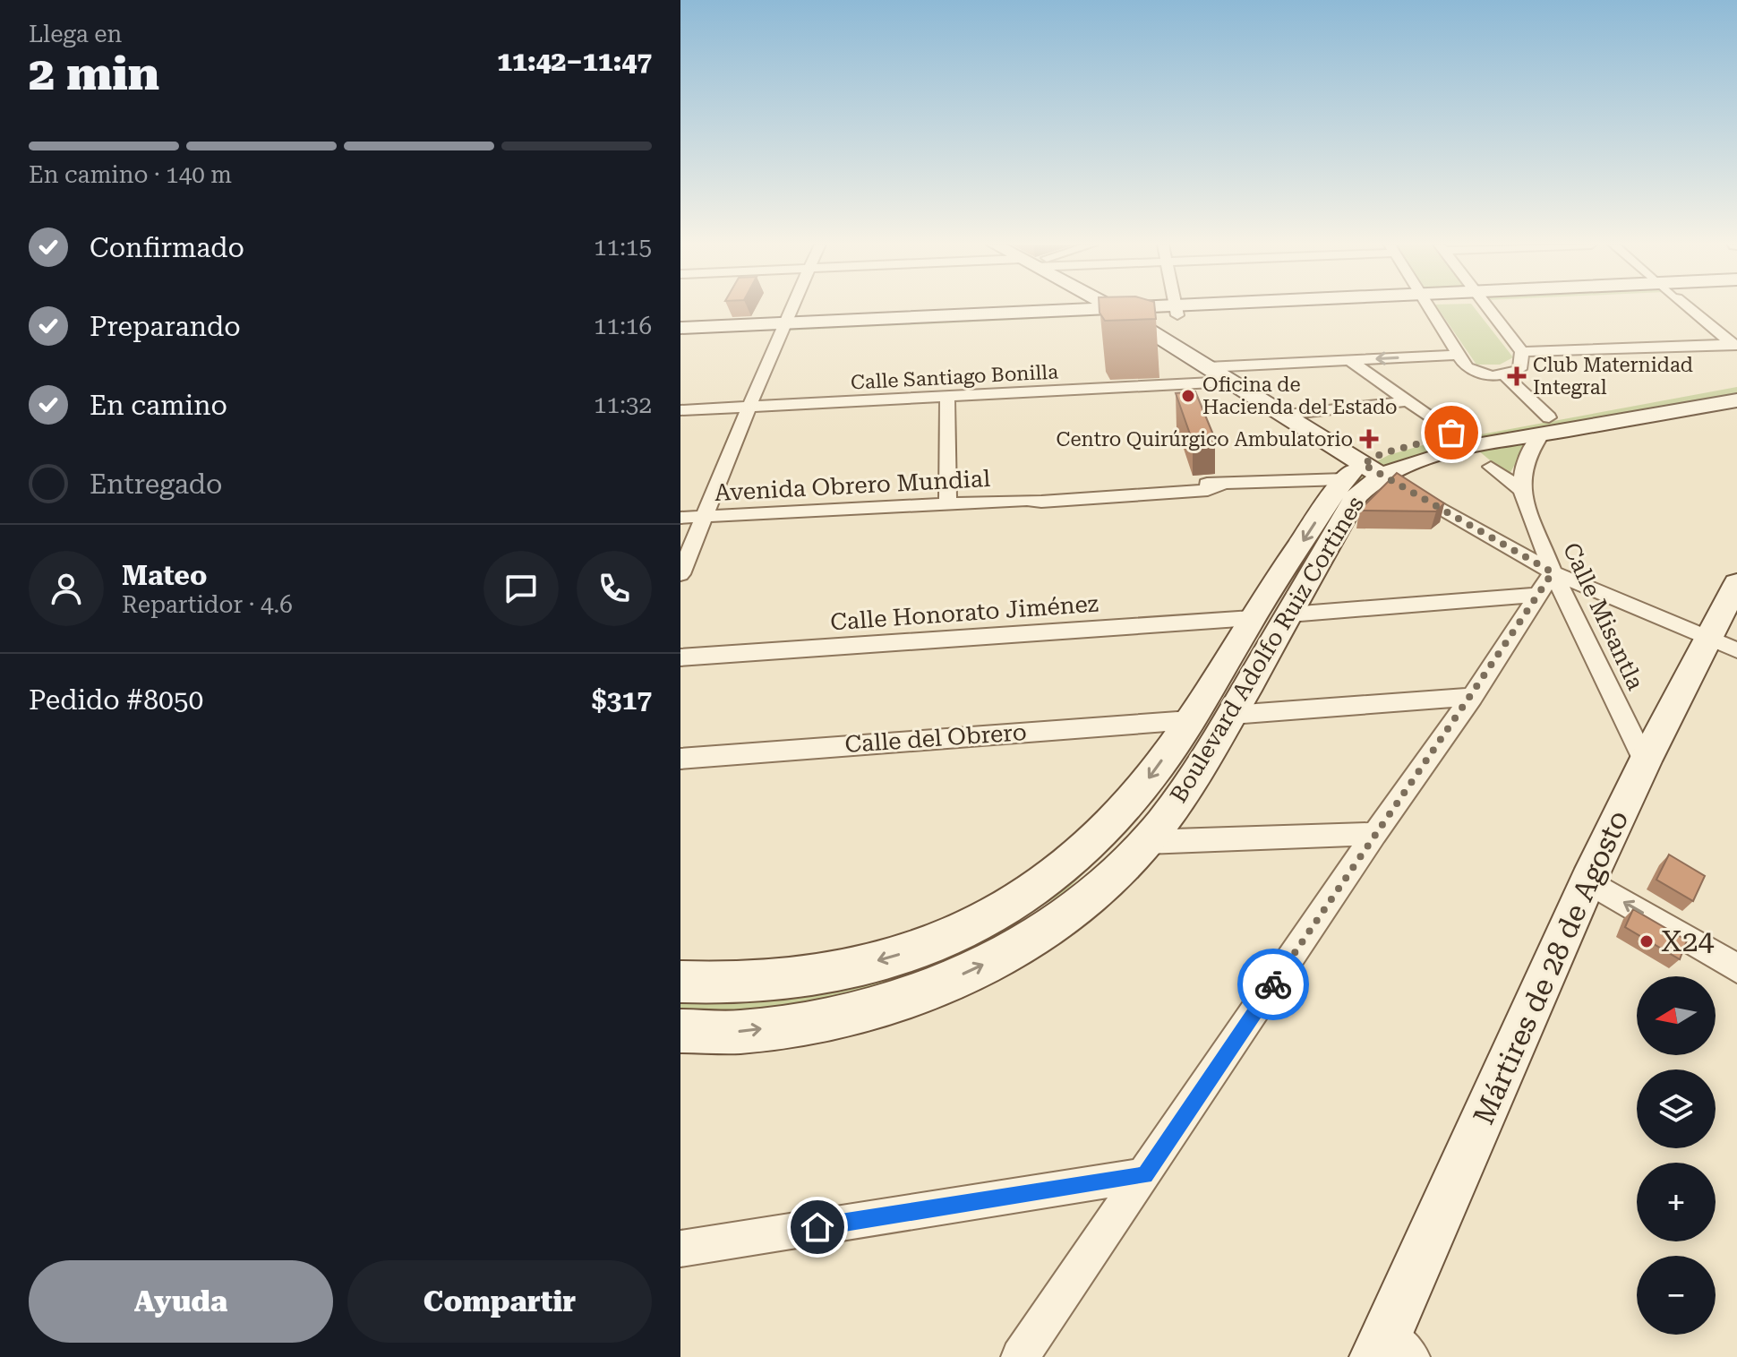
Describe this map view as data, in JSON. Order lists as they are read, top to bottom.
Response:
{
  "streets": {
    "main road": ["Boulevard Adolfo Ruiz Cortines", "Mártires de 28 de Agosto"],
    "street": [
      "Calle Santiago Bonilla",
      "Avenida Obrero Mundial",
      "Calle Honorato Jiménez",
      "Calle Misantla",
      "Calle del Obrero"
    ]
  },
  "crossings": [
    ["Avenida Obrero Mundial", "Boulevard Adolfo Ruiz Cortines"],
    ["Calle Honorato Jiménez", "Boulevard Adolfo Ruiz Cortines"],
    ["Calle Misantla", "Mártires de 28 de Agosto"],
    ["Boulevard Adolfo Ruiz Cortines", "Calle del Obrero"]
  ],
  "places": {
    "health": ["Club Maternidad Integral", "Centro Quirúrgico Ambulatorio"],
    "other": ["Oficina de Hacienda del Estado", "X24"]
  },
  "north": "left",
  "page": {
    "heading": ["2 min", "Llega en", "11:42–11:47"],
    "panel": [
      "Mateo",
      "Repartidor · 4.6",
      "Pedido #8050",
      "$317"
    ],
    "bar": "En camino · 140 m",
    "list": [
      ["Confirmado", "11:15"],
      ["Preparando", "11:16"],
      ["En camino", "11:32"],
      "Entregado"
    ],
    "map_buttons": ["+", "−"],
    "buttons": ["Ayuda", "Compartir"]
  }
}
